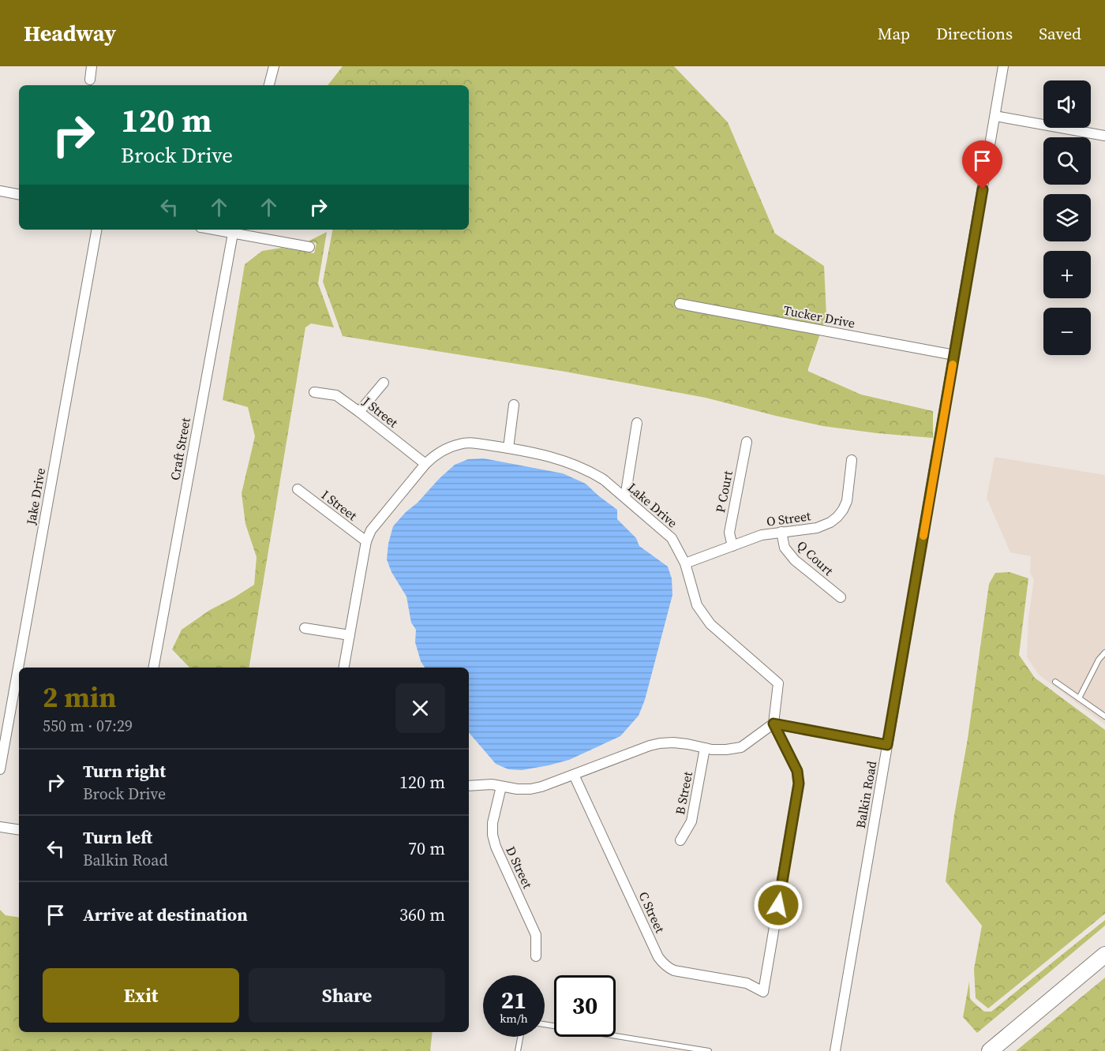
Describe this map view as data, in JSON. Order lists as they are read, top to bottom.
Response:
{
  "streets": {
    "street": [
      "Tucker Drive",
      "J Street",
      "Craft Street",
      "P Court",
      "Jake Drive",
      "I Street",
      "Lake Drive",
      "O Street",
      "Q Court",
      "B Street",
      "Balkin Road",
      "D Street",
      "C Street"
    ]
  },
  "crossings": [
    ["Tucker Drive", "Balkin Road"],
    ["J Street", "Lake Drive"],
    ["P Court", "O Street"],
    ["I Street", "Lake Drive"],
    ["Lake Drive", "O Street"],
    ["Lake Drive", "C Street"],
    ["O Street", "Q Court"]
  ],
  "page": {
    "header": "Headway",
    "nav": ["Map", "Directions", "Saved"],
    "map_buttons": ["+", "−"],
    "turn": ["120 m", "Brock Drive"],
    "heading": ["2 min", "550 m · 07:29"],
    "list": [
      {
        "name": "Turn right",
        "note": "Brock Drive",
        "value": "120 m"
      },
      {
        "name": "Turn left",
        "note": "Balkin Road",
        "value": "70 m"
      },
      {
        "name": "Arrive at destination",
        "value": "360 m"
      }
    ],
    "buttons": ["Exit", "Share"],
    "speed": "21 km/h",
    "limit": "30"
  }
}
